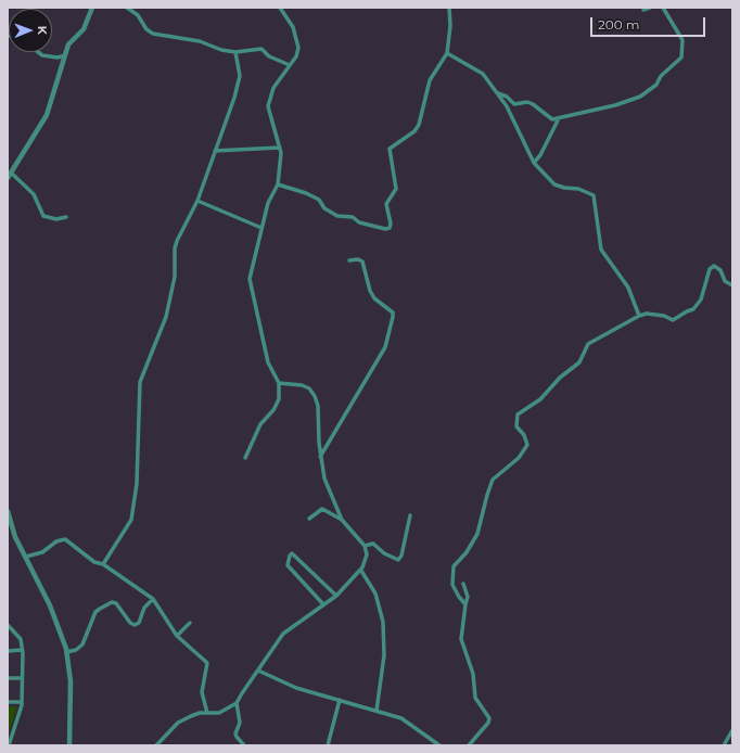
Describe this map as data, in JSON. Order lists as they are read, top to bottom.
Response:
{
  "scale_bar": "200 m",
  "north": "right"
}
